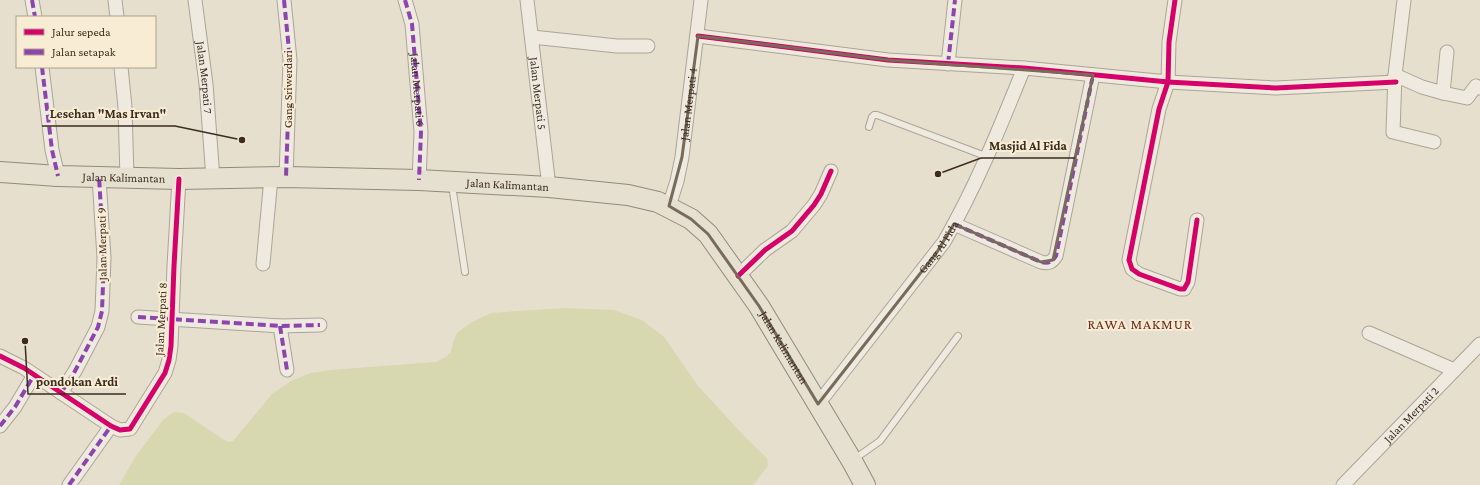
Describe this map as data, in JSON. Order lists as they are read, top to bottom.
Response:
{
  "streets": {
    "main road": ["Jalan Kalimantan"],
    "street": [
      "Jalan Merpati 7",
      "Gang Sriwerdari",
      "Jalan Merpati 6",
      "Jalan Merpati 5",
      "Jalan Merpati 4",
      "Jalan Merpati 9",
      "Gang Al Fida",
      "Jalan Merpati 8",
      "Jalan Merpati 2"
    ]
  },
  "crossings": [
    ["Jalan Merpati 7", "Jalan Kalimantan"],
    ["Gang Sriwerdari", "Jalan Kalimantan"],
    ["Jalan Merpati 6", "Jalan Kalimantan"],
    ["Jalan Merpati 5", "Jalan Kalimantan"],
    ["Jalan Merpati 4", "Jalan Kalimantan"],
    ["Jalan Kalimantan", "Jalan Merpati 9"],
    ["Jalan Kalimantan", "Gang Al Fida"],
    ["Jalan Kalimantan", "Jalan Merpati 8"]
  ],
  "districts": ["RAWA MAKMUR"],
  "places": ["Lesehan \"Mas Irvan\"", "Masjid Al Fida", "pondokan Ardi"],
  "legend": ["Jalur sepeda", "Jalan setapak"]
}
